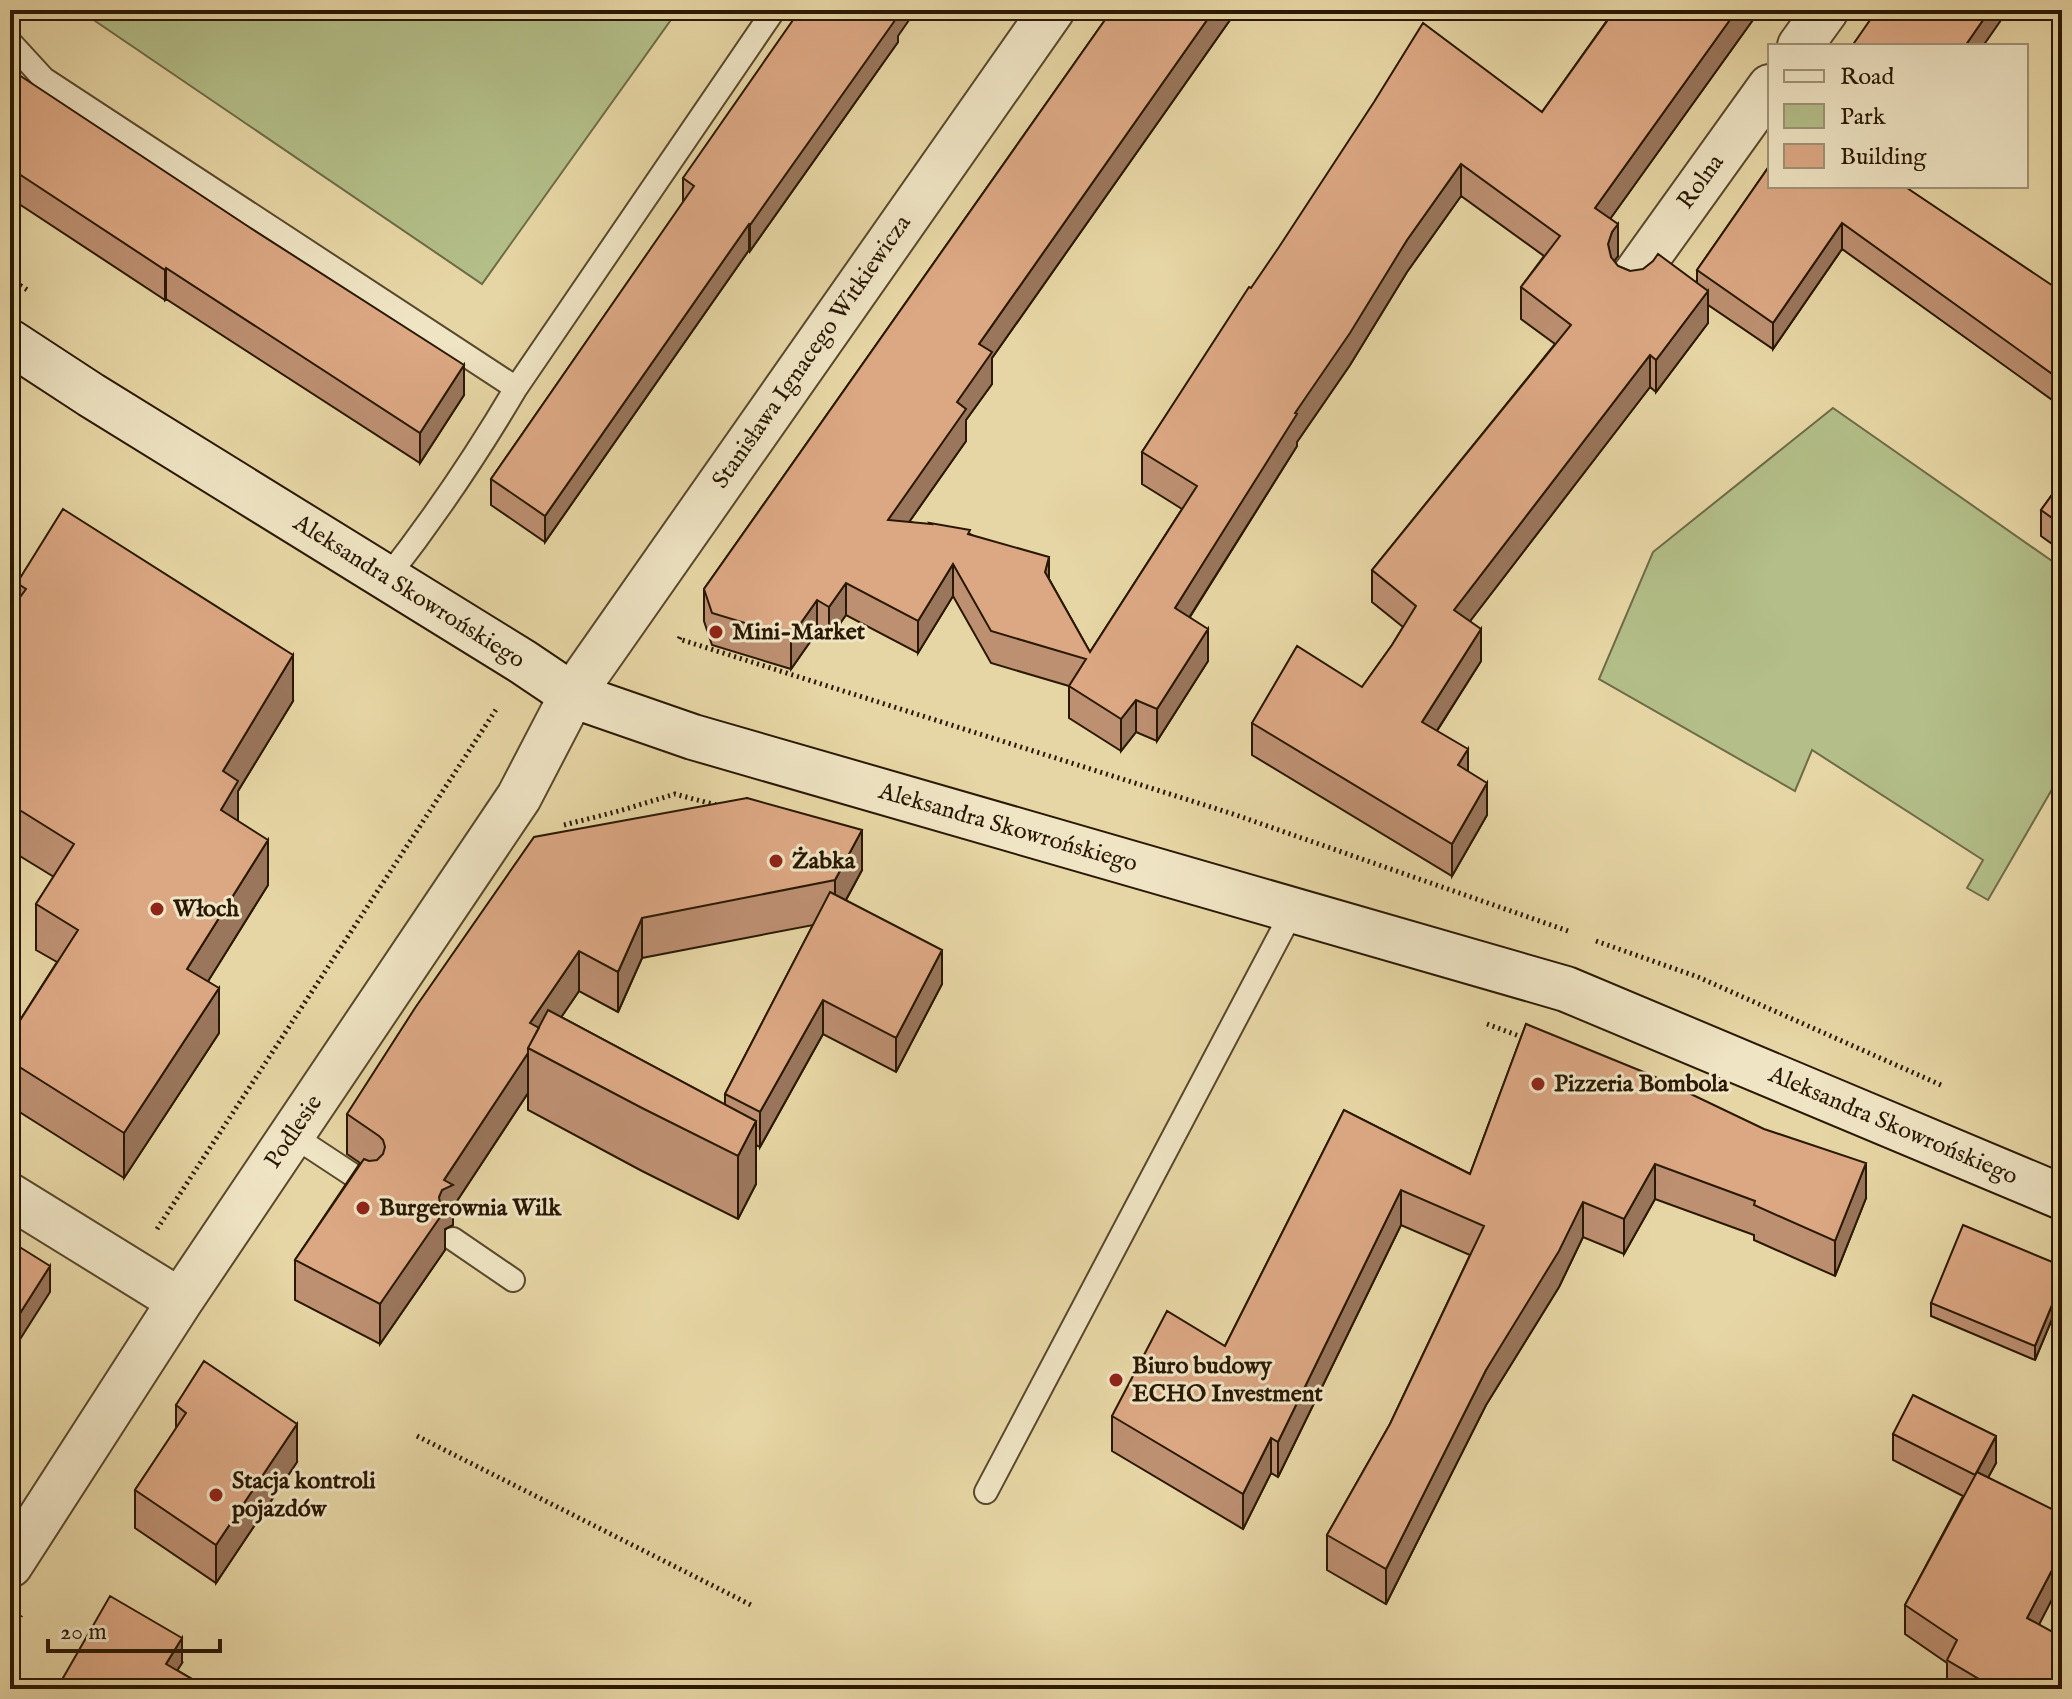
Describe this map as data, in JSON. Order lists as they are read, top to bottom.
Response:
{
  "streets": {
    "street": [
      "Rolna",
      "Stanisława Ignacego Witkiewicza",
      "Aleksandra Skowrońskiego",
      "Podlesie"
    ]
  },
  "crossings": [
    ["Stanisława Ignacego Witkiewicza", "Aleksandra Skowrońskiego"],
    ["Stanisława Ignacego Witkiewicza", "Podlesie"],
    ["Aleksandra Skowrońskiego", "Podlesie"]
  ],
  "places": [
    "Mini-Market",
    "Żabka",
    "Włoch",
    "Pizzeria Bombola",
    "Burgerownia Wilk",
    "Biuro budowy ECHO Investment",
    "Stacja kontroli pojazdów"
  ],
  "legend": ["Road", "Park", "Building"],
  "scale_bar": "20 m"
}
